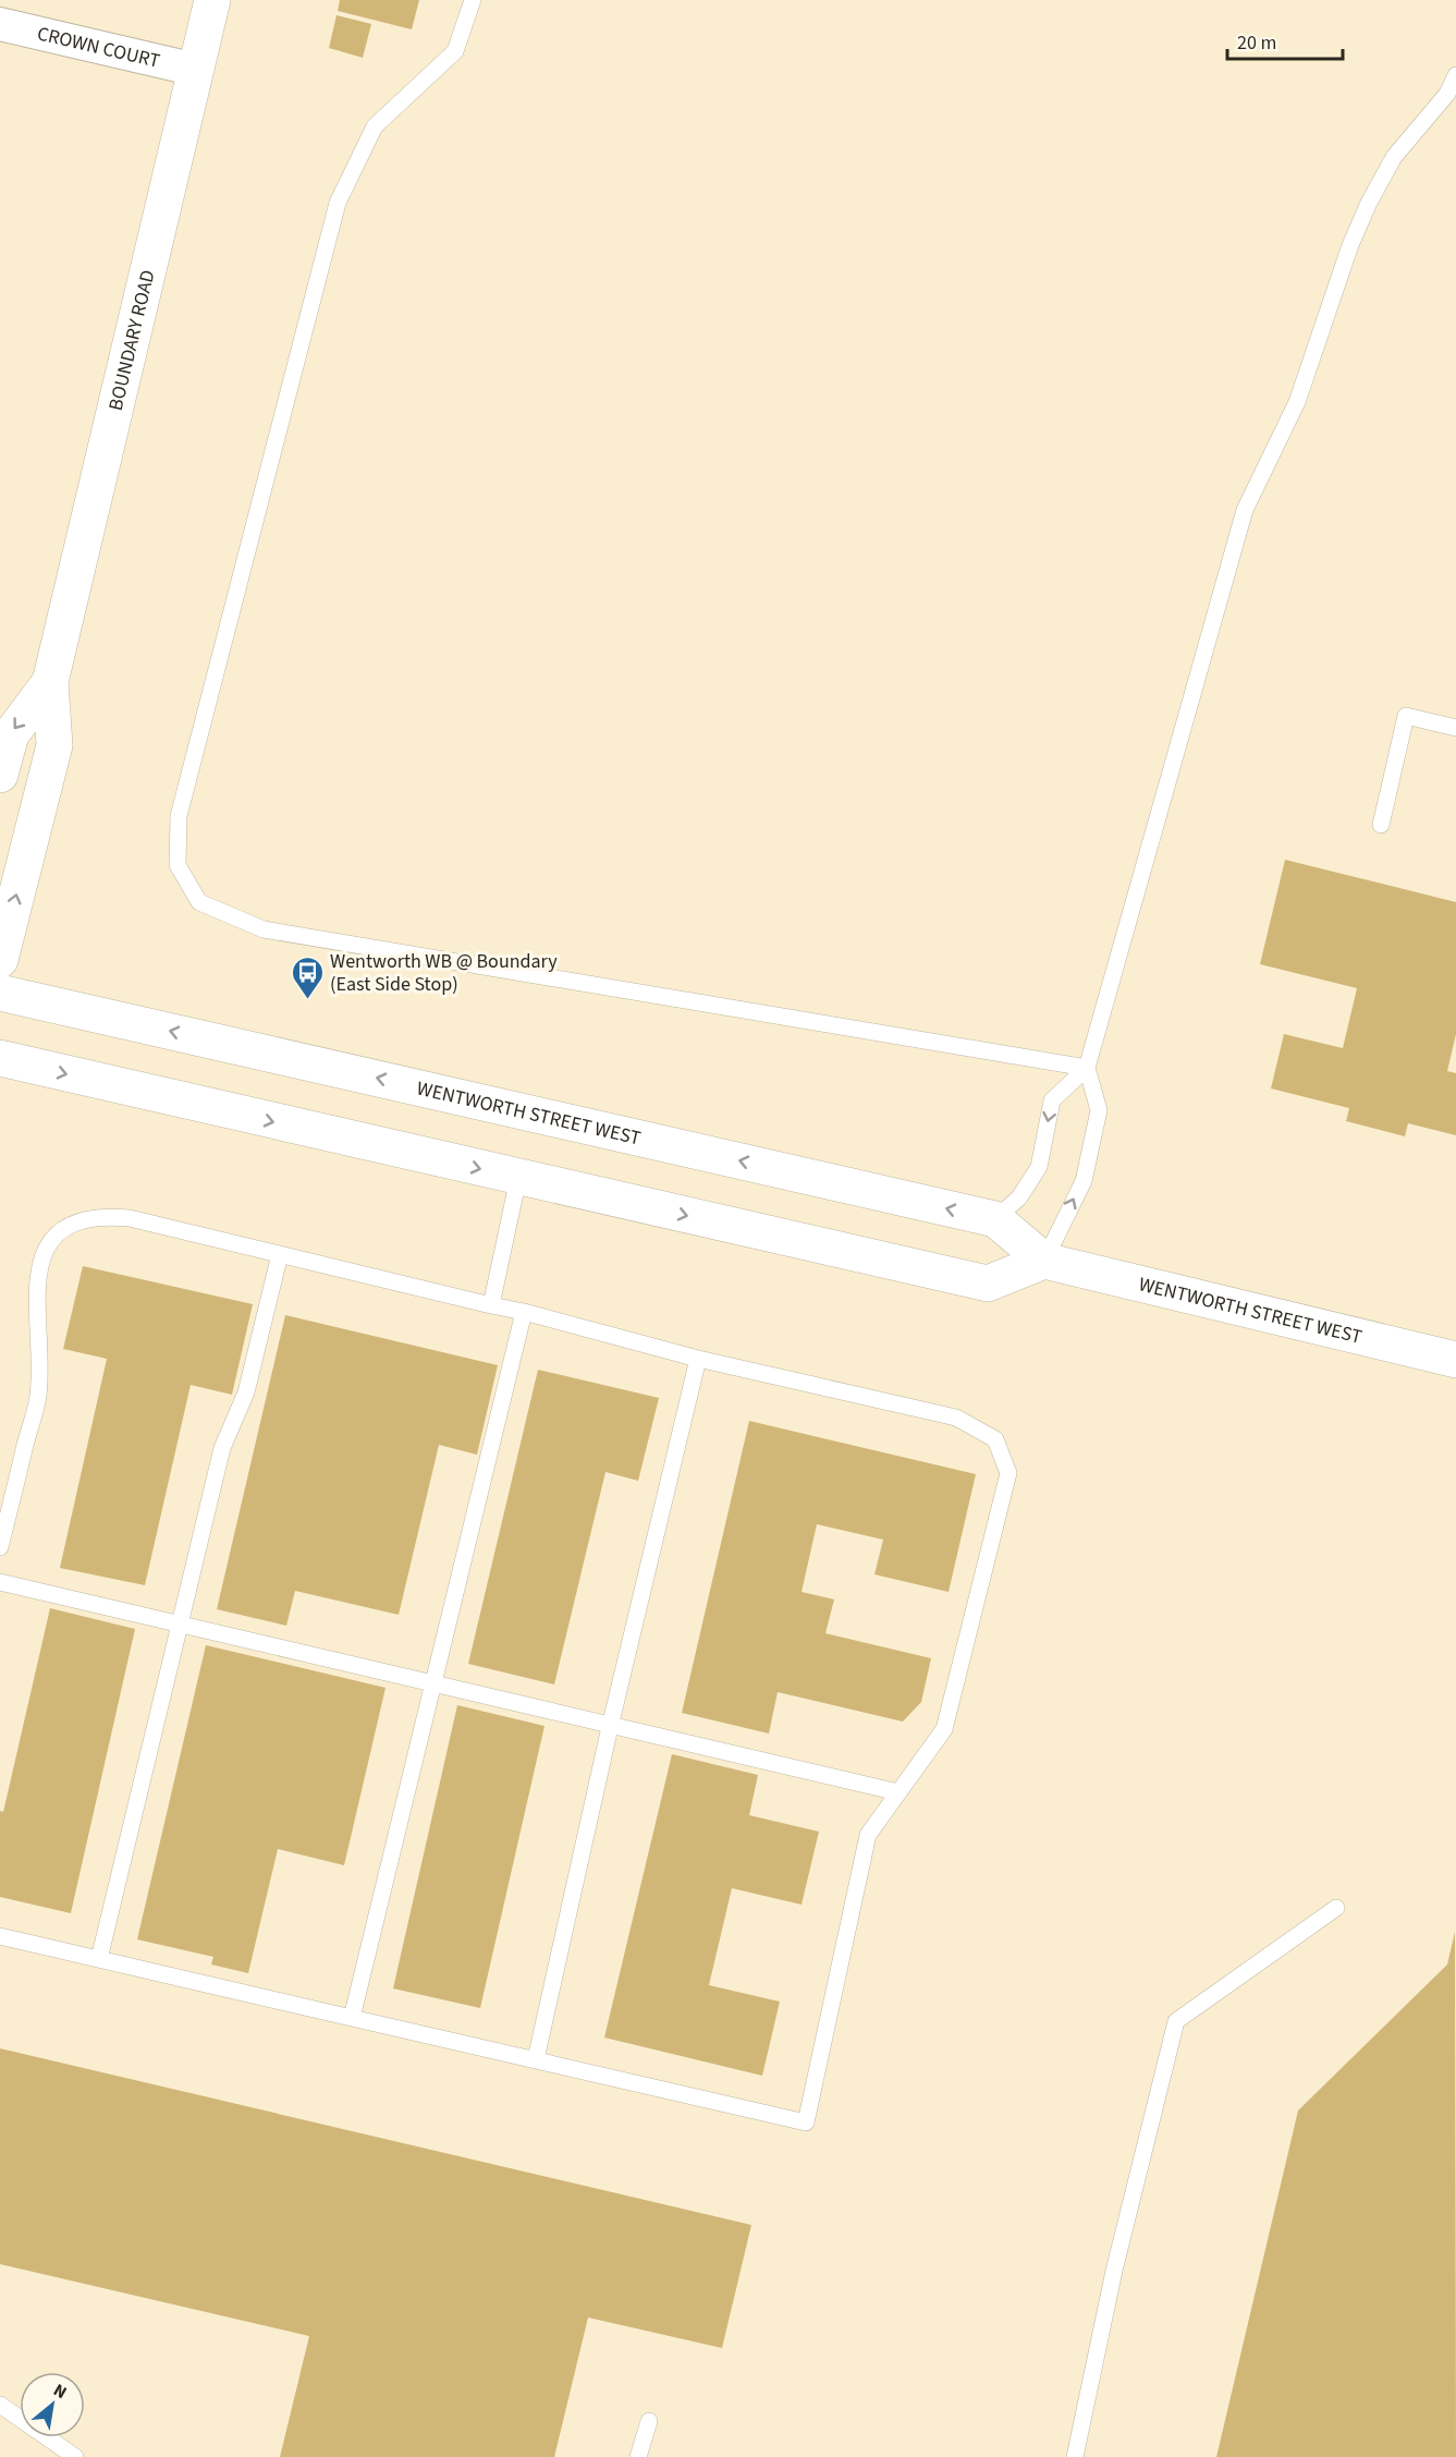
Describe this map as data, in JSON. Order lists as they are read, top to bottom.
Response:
{
  "streets": {
    "main road": ["BOUNDARY ROAD", "WENTWORTH STREET WEST"],
    "street": ["CROWN COURT"]
  },
  "crossings": [
    ["CROWN COURT", "BOUNDARY ROAD"]
  ],
  "places": {
    "bus stop": ["Wentworth WB @ Boundary (East Side Stop)"]
  },
  "scale_bar": "20 m",
  "north": "top right"
}
